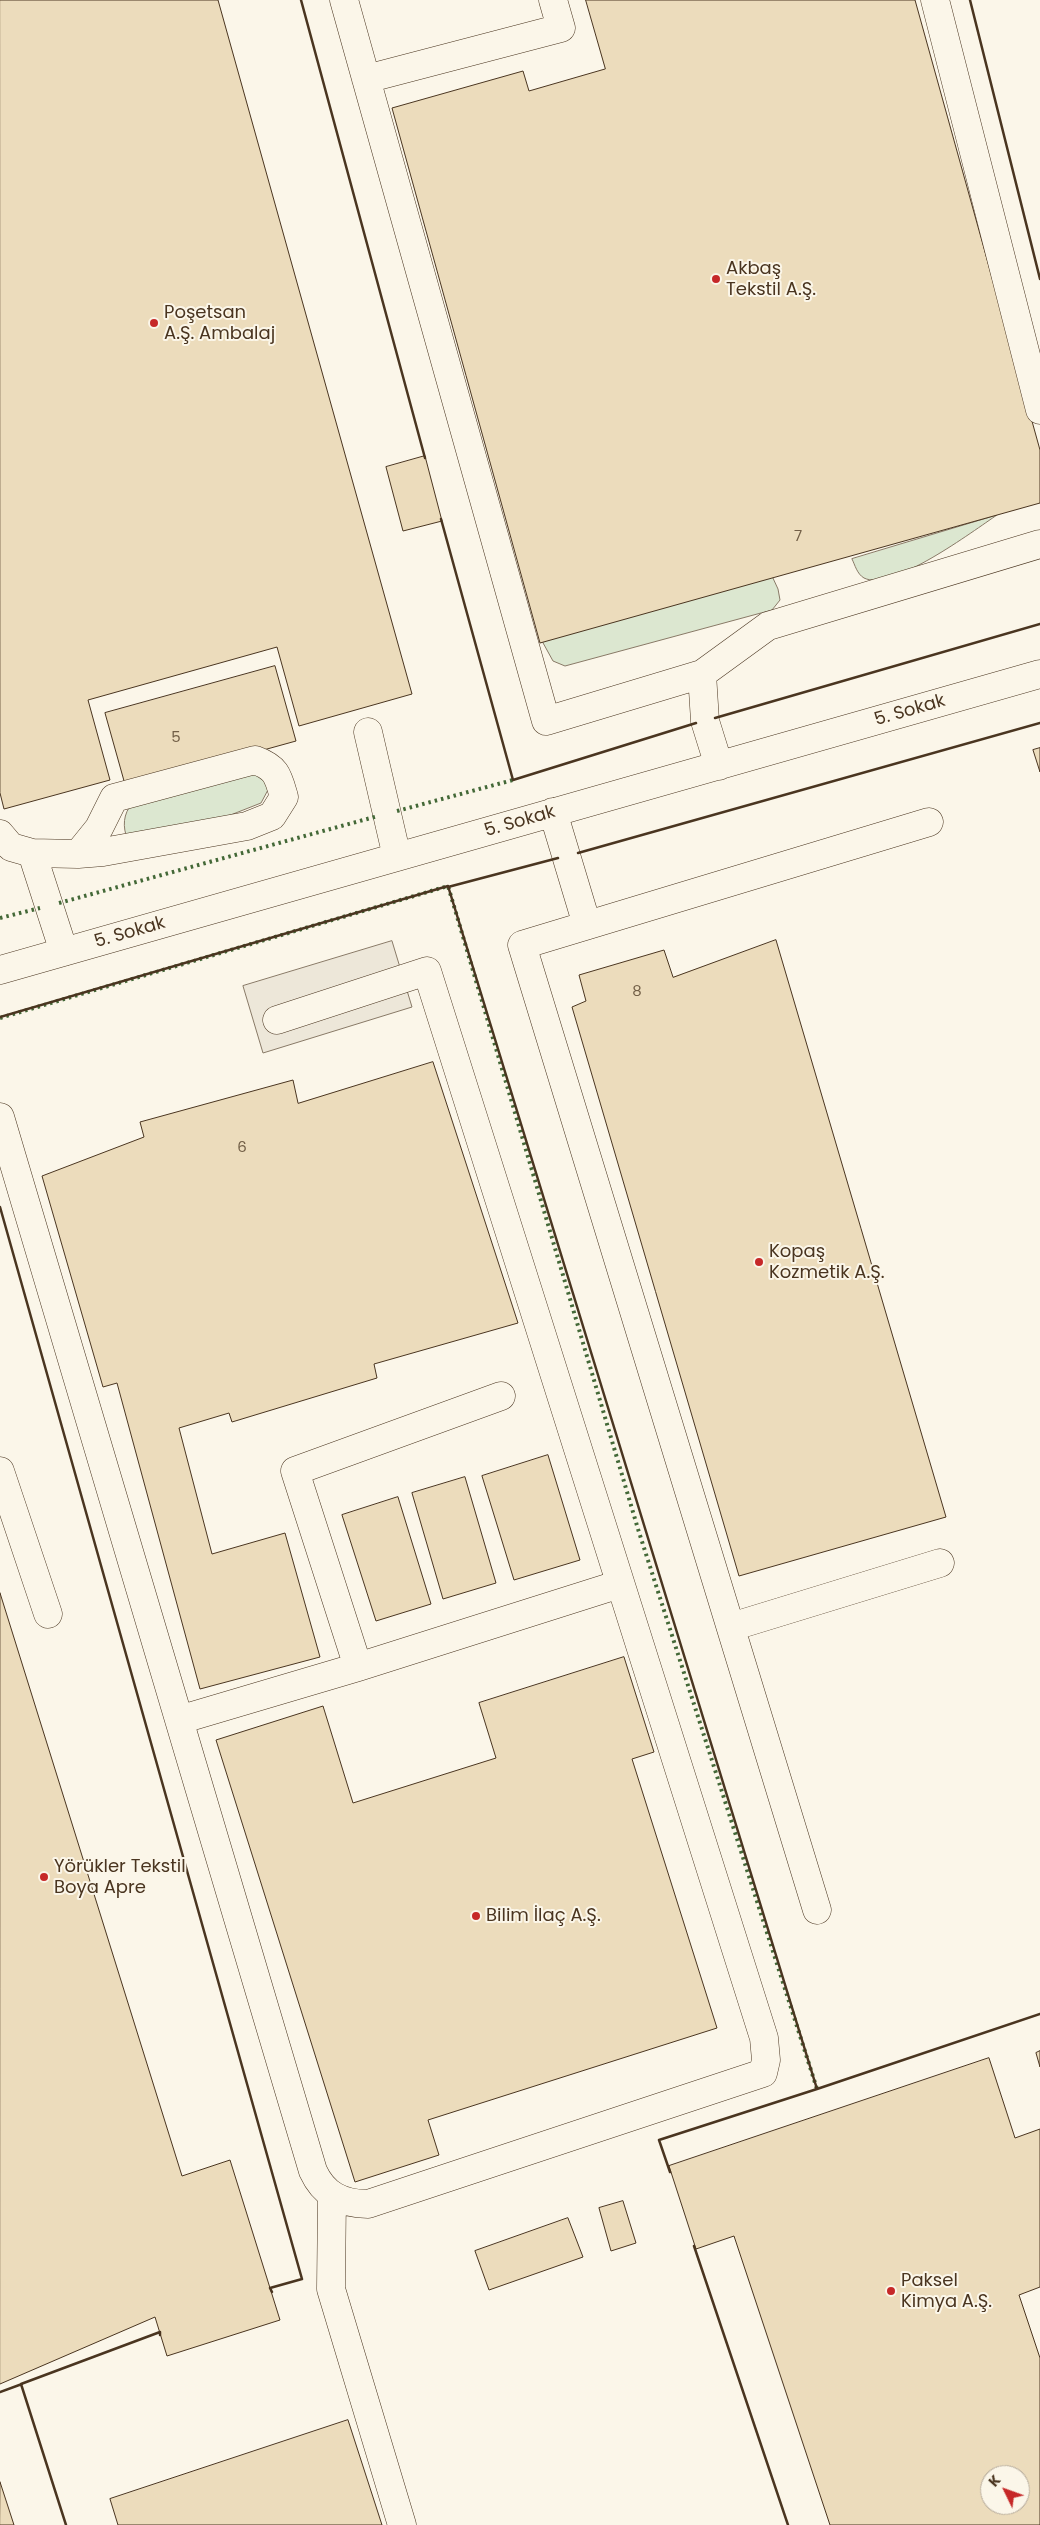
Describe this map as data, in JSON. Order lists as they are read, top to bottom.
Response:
{
  "streets": {
    "street": ["5. Sokak"]
  },
  "places": [
    "Akbaş Tekstil A.Ş.",
    "Poşetsan A.Ş. Ambalaj",
    "Kopaş Kozmetik A.Ş.",
    "Yörükler Tekstil Boya Apre",
    "Bilim İlaç A.Ş.",
    "Paksel Kimya A.Ş."
  ],
  "house_numbers": [
    "7",
    "5",
    "8",
    "6"
  ],
  "north": "top left"
}
